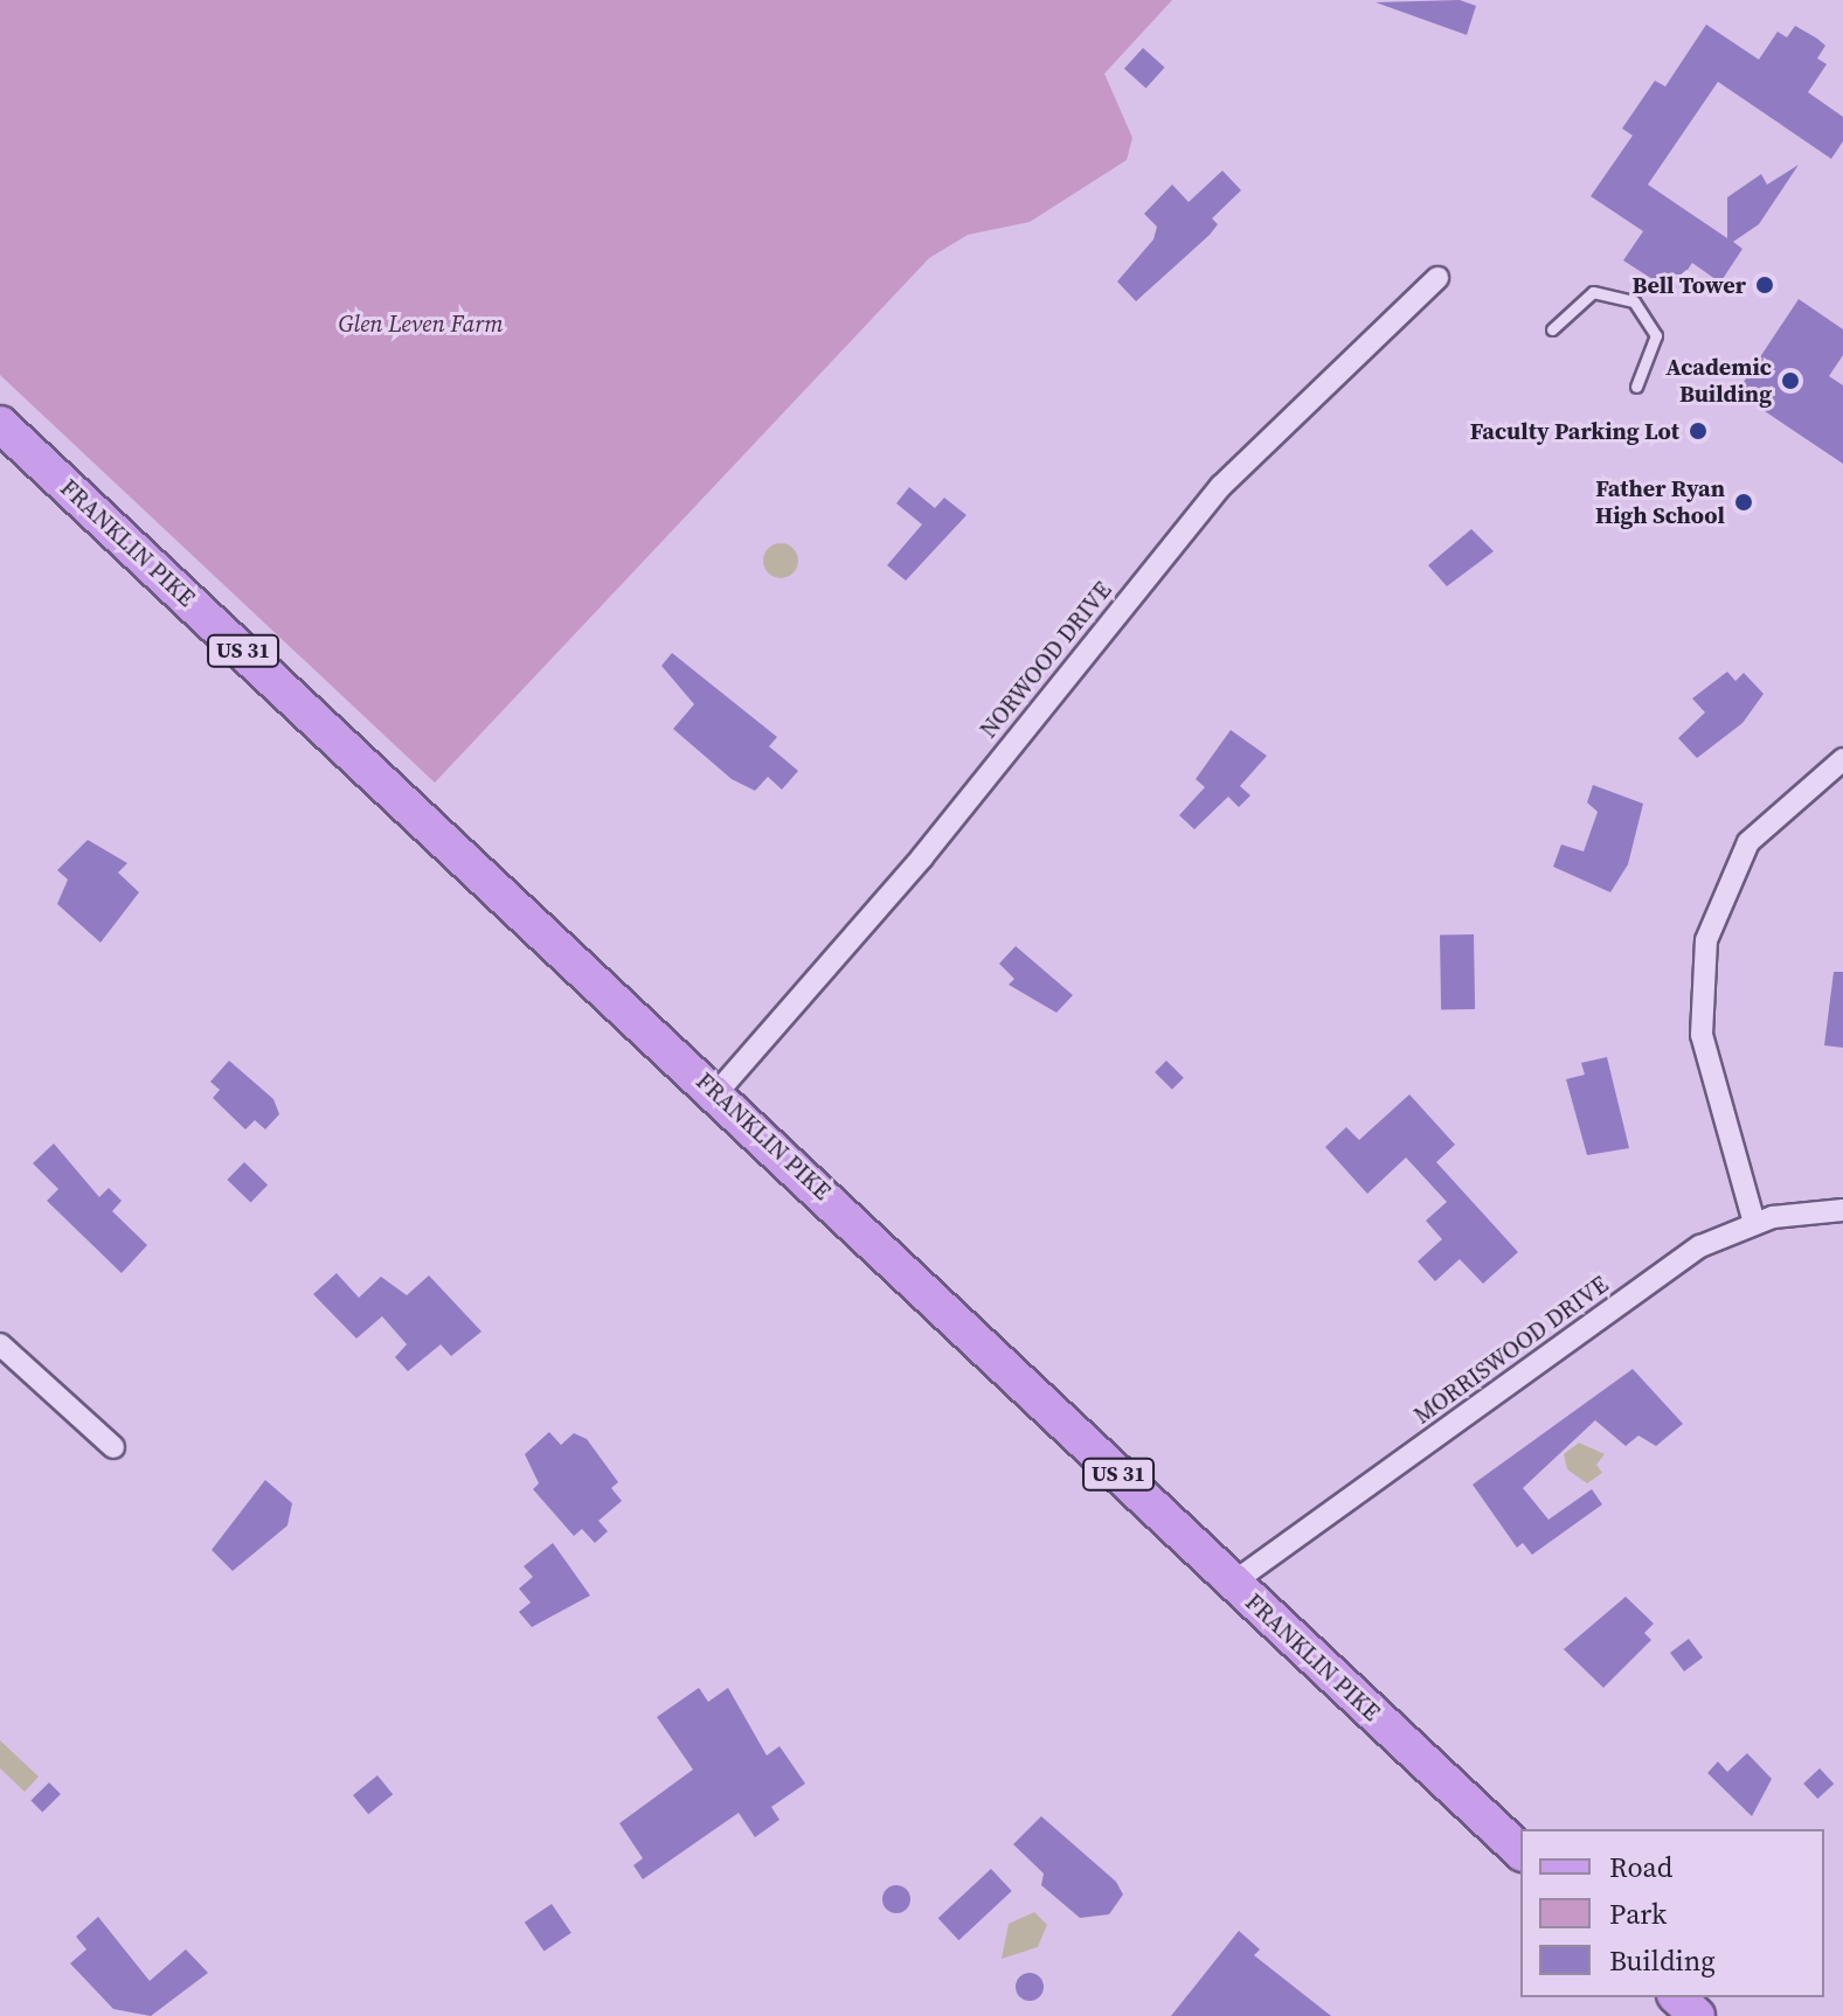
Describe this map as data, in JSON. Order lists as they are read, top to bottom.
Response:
{
  "streets": {
    "main road": ["FRANKLIN PIKE", "US 31"],
    "street": ["NORWOOD DRIVE", "MORRISWOOD DRIVE"]
  },
  "crossings": [
    ["FRANKLIN PIKE", "NORWOOD DRIVE"],
    ["FRANKLIN PIKE", "MORRISWOOD DRIVE"]
  ],
  "parks": ["Glen Leven Farm"],
  "places": [
    "Bell Tower",
    "Academic Building",
    "Faculty Parking Lot",
    "Father Ryan High School"
  ],
  "legend": ["Road", "Park", "Building"]
}
